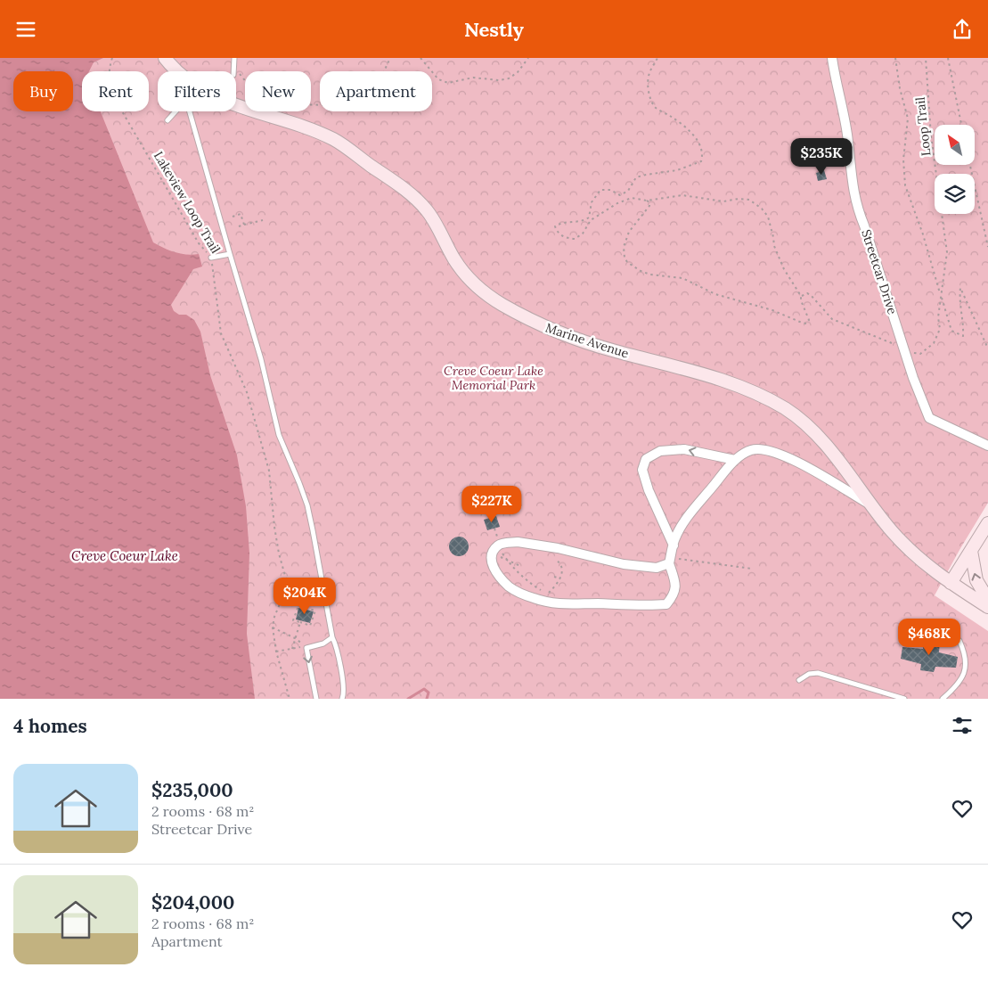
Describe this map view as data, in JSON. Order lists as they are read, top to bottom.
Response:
{
  "streets": {
    "main road": ["Marine Avenue"],
    "street": ["Streetcar Drive"],
    "path": ["Loop Trail", "Lakeview Loop Trail"]
  },
  "water": ["Creve Coeur Lake"],
  "parks": ["Creve Coeur Lake Memorial Park"],
  "north": "top left",
  "page": {
    "header": "Nestly",
    "chip": [
      "Buy",
      "Rent",
      "Filters",
      "New",
      "Apartment"
    ],
    "price": [
      "$235K",
      "$227K",
      "$204K",
      "$468K"
    ],
    "heading": "4 homes",
    "list": [
      {
        "name": "$235,000",
        "note": "2 rooms · 68 m² · Streetcar Drive"
      },
      {
        "name": "$204,000",
        "note": "2 rooms · 68 m² · Apartment"
      }
    ]
  }
}
